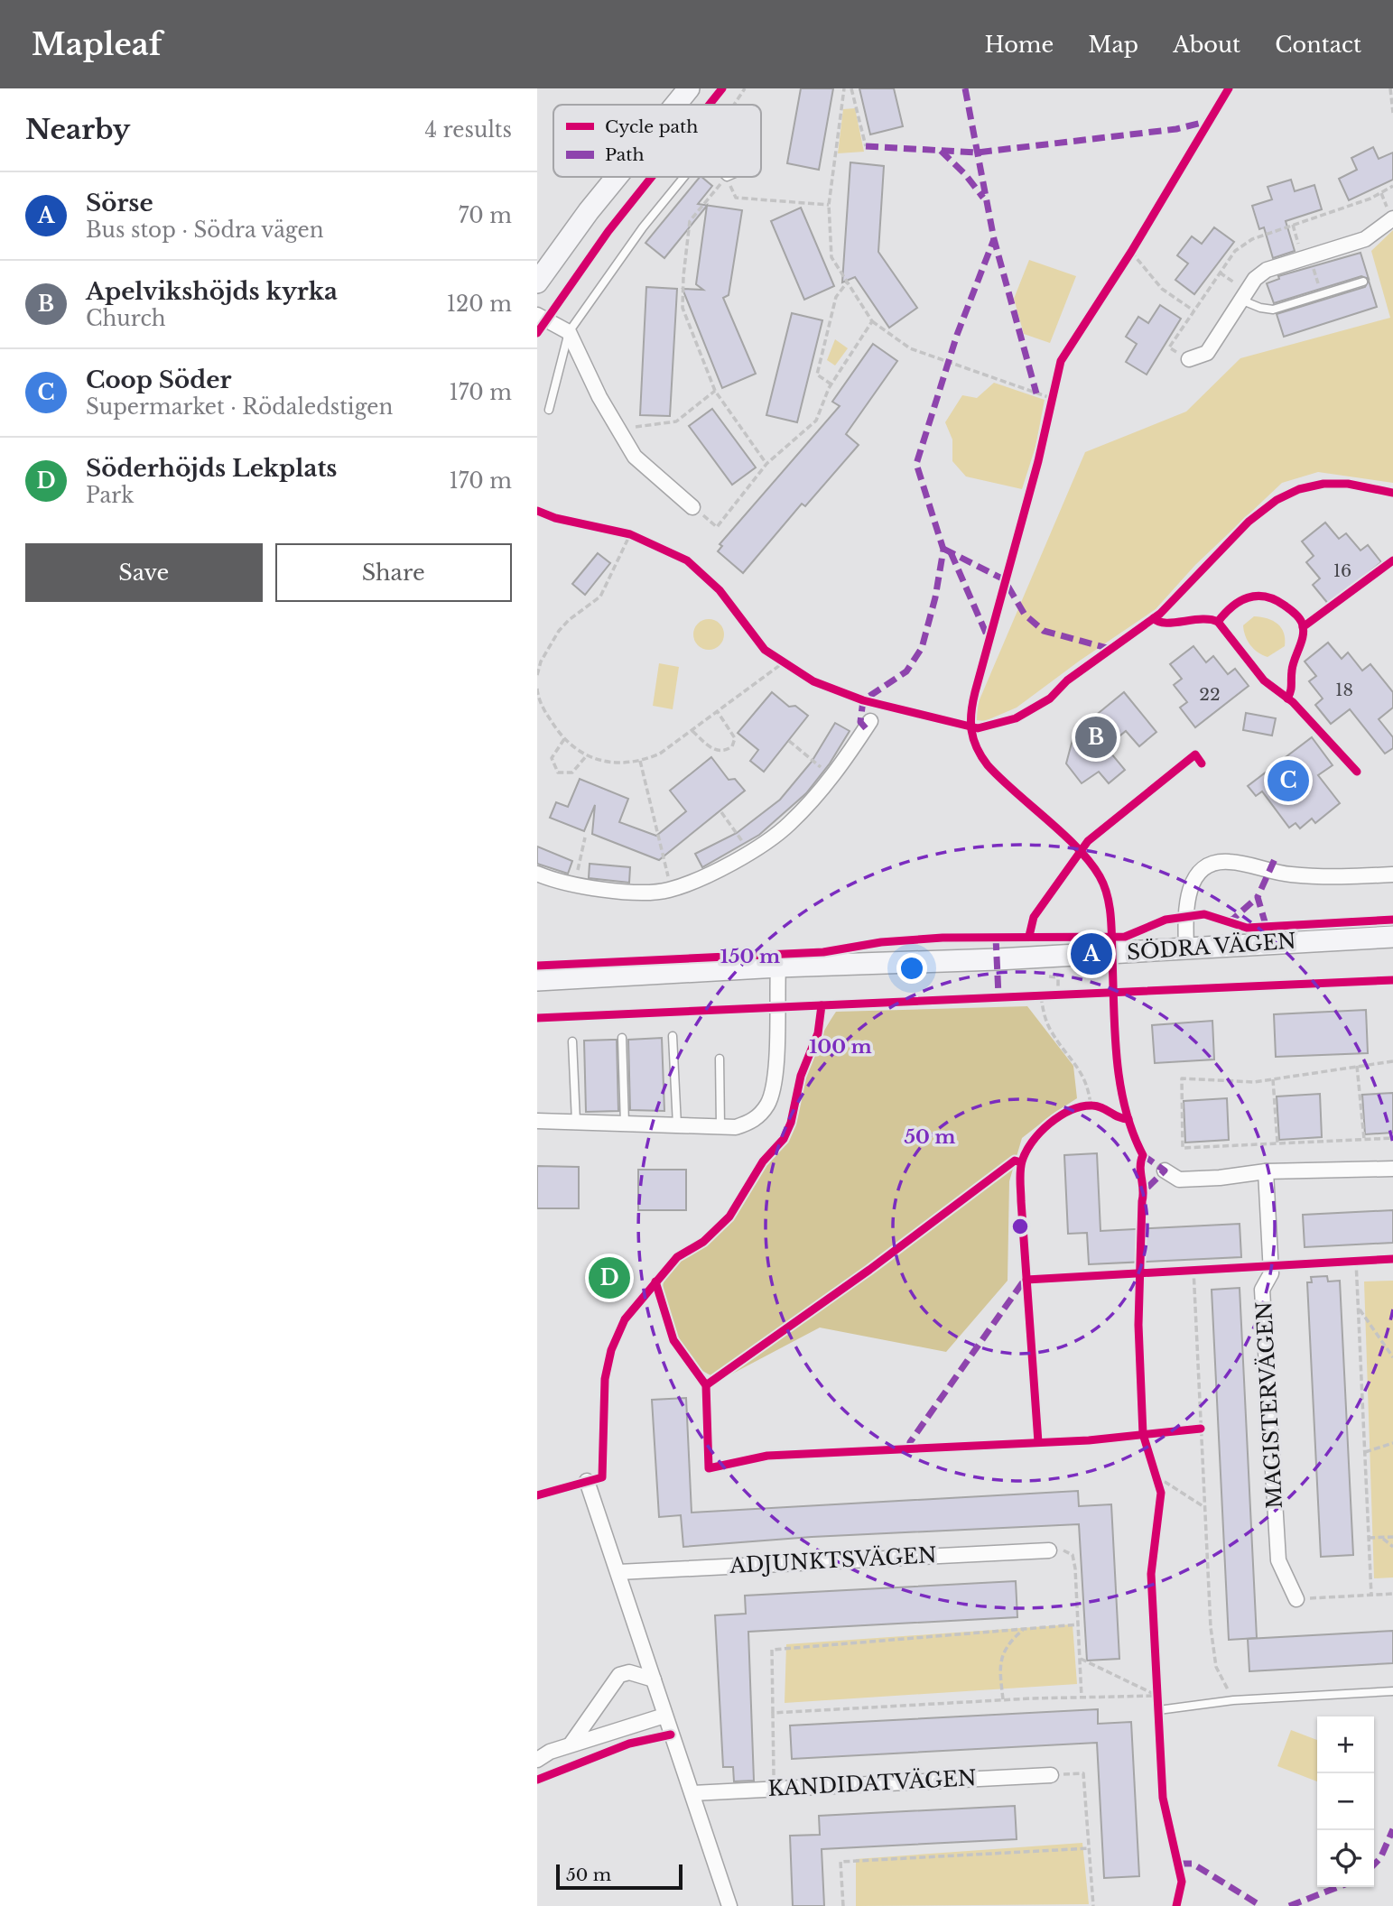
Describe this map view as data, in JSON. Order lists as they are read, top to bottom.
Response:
{
  "streets": {
    "street": [
      "SÖDRA VÄGEN",
      "MAGISTERVÄGEN",
      "ADJUNKTSVÄGEN",
      "KANDIDATVÄGEN"
    ]
  },
  "house_numbers": ["16", "18", "22"],
  "legend": ["Cycle path", "Path"],
  "scale_bar": "50 m",
  "page": {
    "header": "Mapleaf",
    "nav": [
      "Home",
      "Map",
      "About",
      "Contact"
    ],
    "heading": ["Nearby", "4 results"],
    "list": [
      {
        "mark": "A",
        "name": "Sörse",
        "note": "Bus stop · Södra vägen",
        "value": "70 m"
      },
      {
        "mark": "B",
        "name": "Apelvikshöjds kyrka",
        "note": "Church",
        "value": "120 m"
      },
      {
        "mark": "C",
        "name": "Coop Söder",
        "note": "Supermarket · Rödaledstigen",
        "value": "170 m"
      },
      {
        "mark": "D",
        "name": "Söderhöjds Lekplats",
        "note": "Park",
        "value": "170 m"
      }
    ],
    "buttons": ["Save", "Share"],
    "pins": [
      "B",
      "C",
      "A",
      "D"
    ],
    "map_buttons": ["+", "−"],
    "scale": "50 m"
  },
  "rings": ["150 m", "100 m", "50 m"]
}
